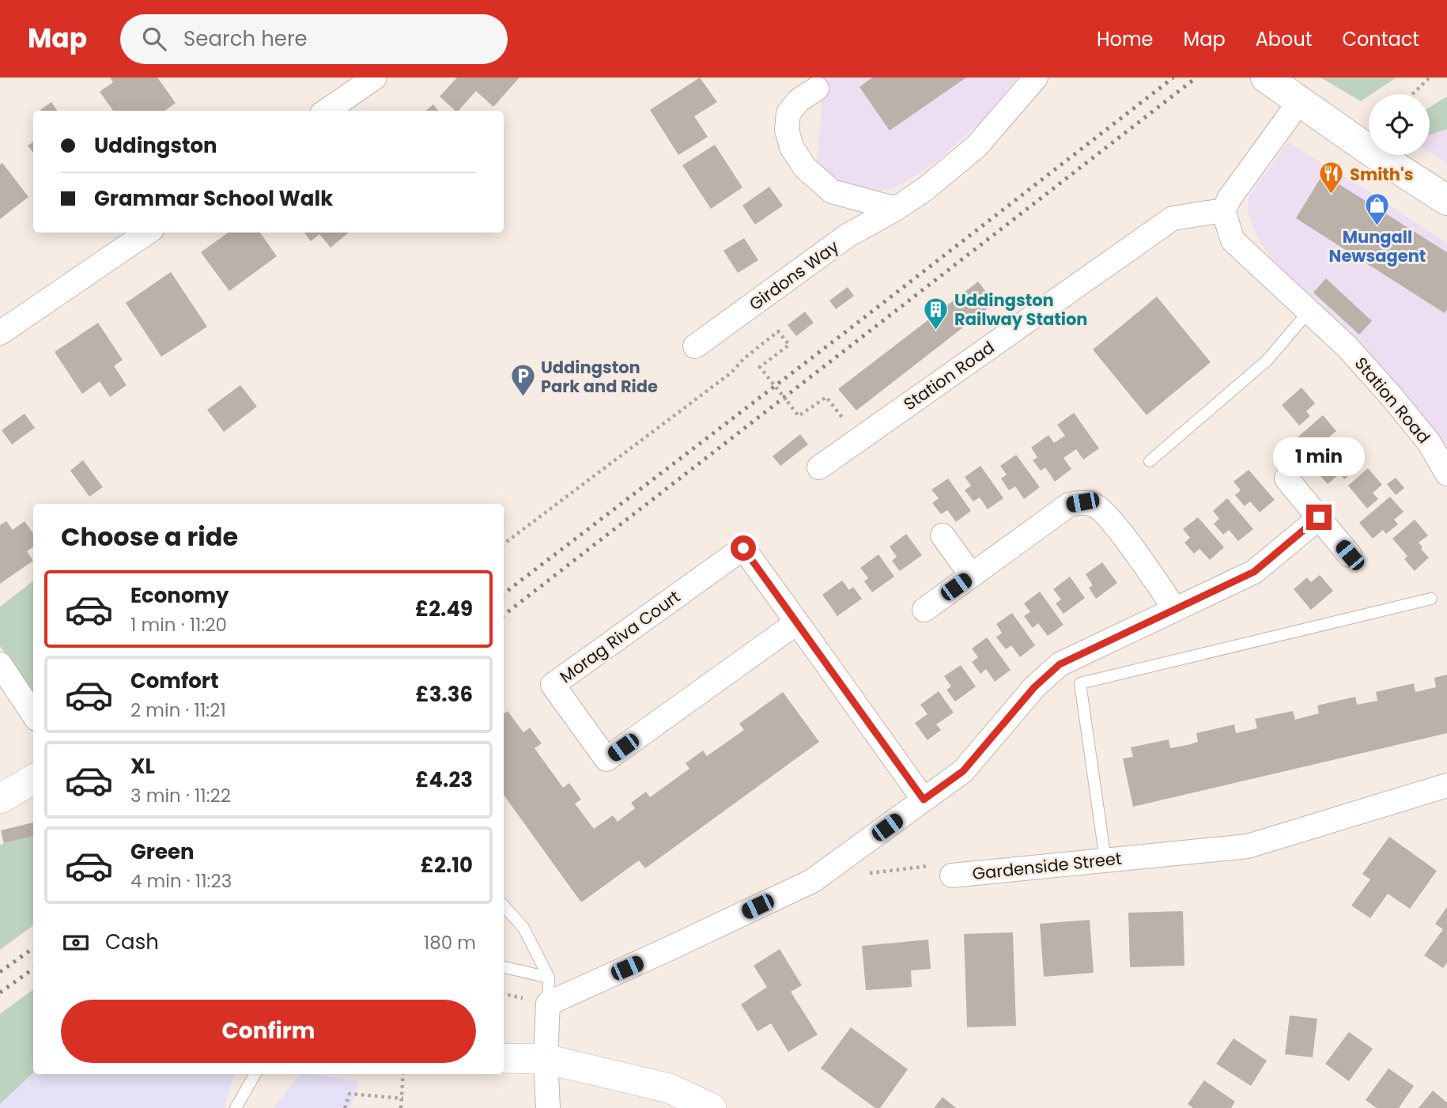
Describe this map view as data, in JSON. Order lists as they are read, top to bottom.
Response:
{
  "streets": {
    "street": [
      "Girdons Way",
      "Station Road",
      "Morag Riva Court",
      "Gardenside Street"
    ]
  },
  "places": {
    "restaurant": ["Smith's"],
    "shop": ["Mungall Newsagent"],
    "building": ["Uddingston Railway Station"],
    "parking": ["Uddingston Park and Ride"]
  },
  "page": {
    "header": "Map",
    "search": "Search here",
    "nav": [
      "Home",
      "Map",
      "About",
      "Contact"
    ],
    "banner": ["Uddingston", "Grammar School Walk"],
    "bubble": "1 min",
    "heading": "Choose a ride",
    "list": [
      {
        "name": "Economy",
        "note": "1 min · 11:20",
        "value": "£2.49"
      },
      {
        "name": "Comfort",
        "note": "2 min · 11:21",
        "value": "£3.36"
      },
      {
        "name": "XL",
        "note": "3 min · 11:22",
        "value": "£4.23"
      },
      {
        "name": "Green",
        "note": "4 min · 11:23",
        "value": "£2.10"
      }
    ],
    "pay": ["Cash", "180 m"],
    "buttons": "Confirm"
  }
}
